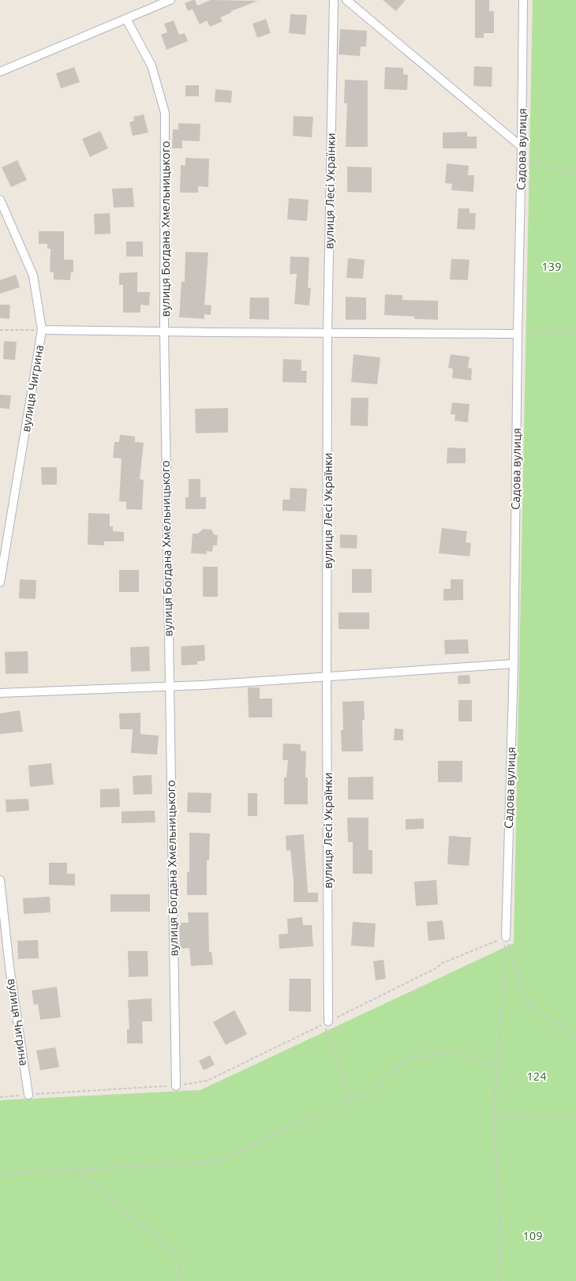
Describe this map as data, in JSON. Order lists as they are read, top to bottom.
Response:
{
  "streets": {
    "street": [
      "Садова вулиця",
      "вулиця Лесі Українки",
      "вулиця Богдана Хмельницького",
      "вулиця Чигрина"
    ]
  },
  "parks": ["139", "124", "109"]
}
